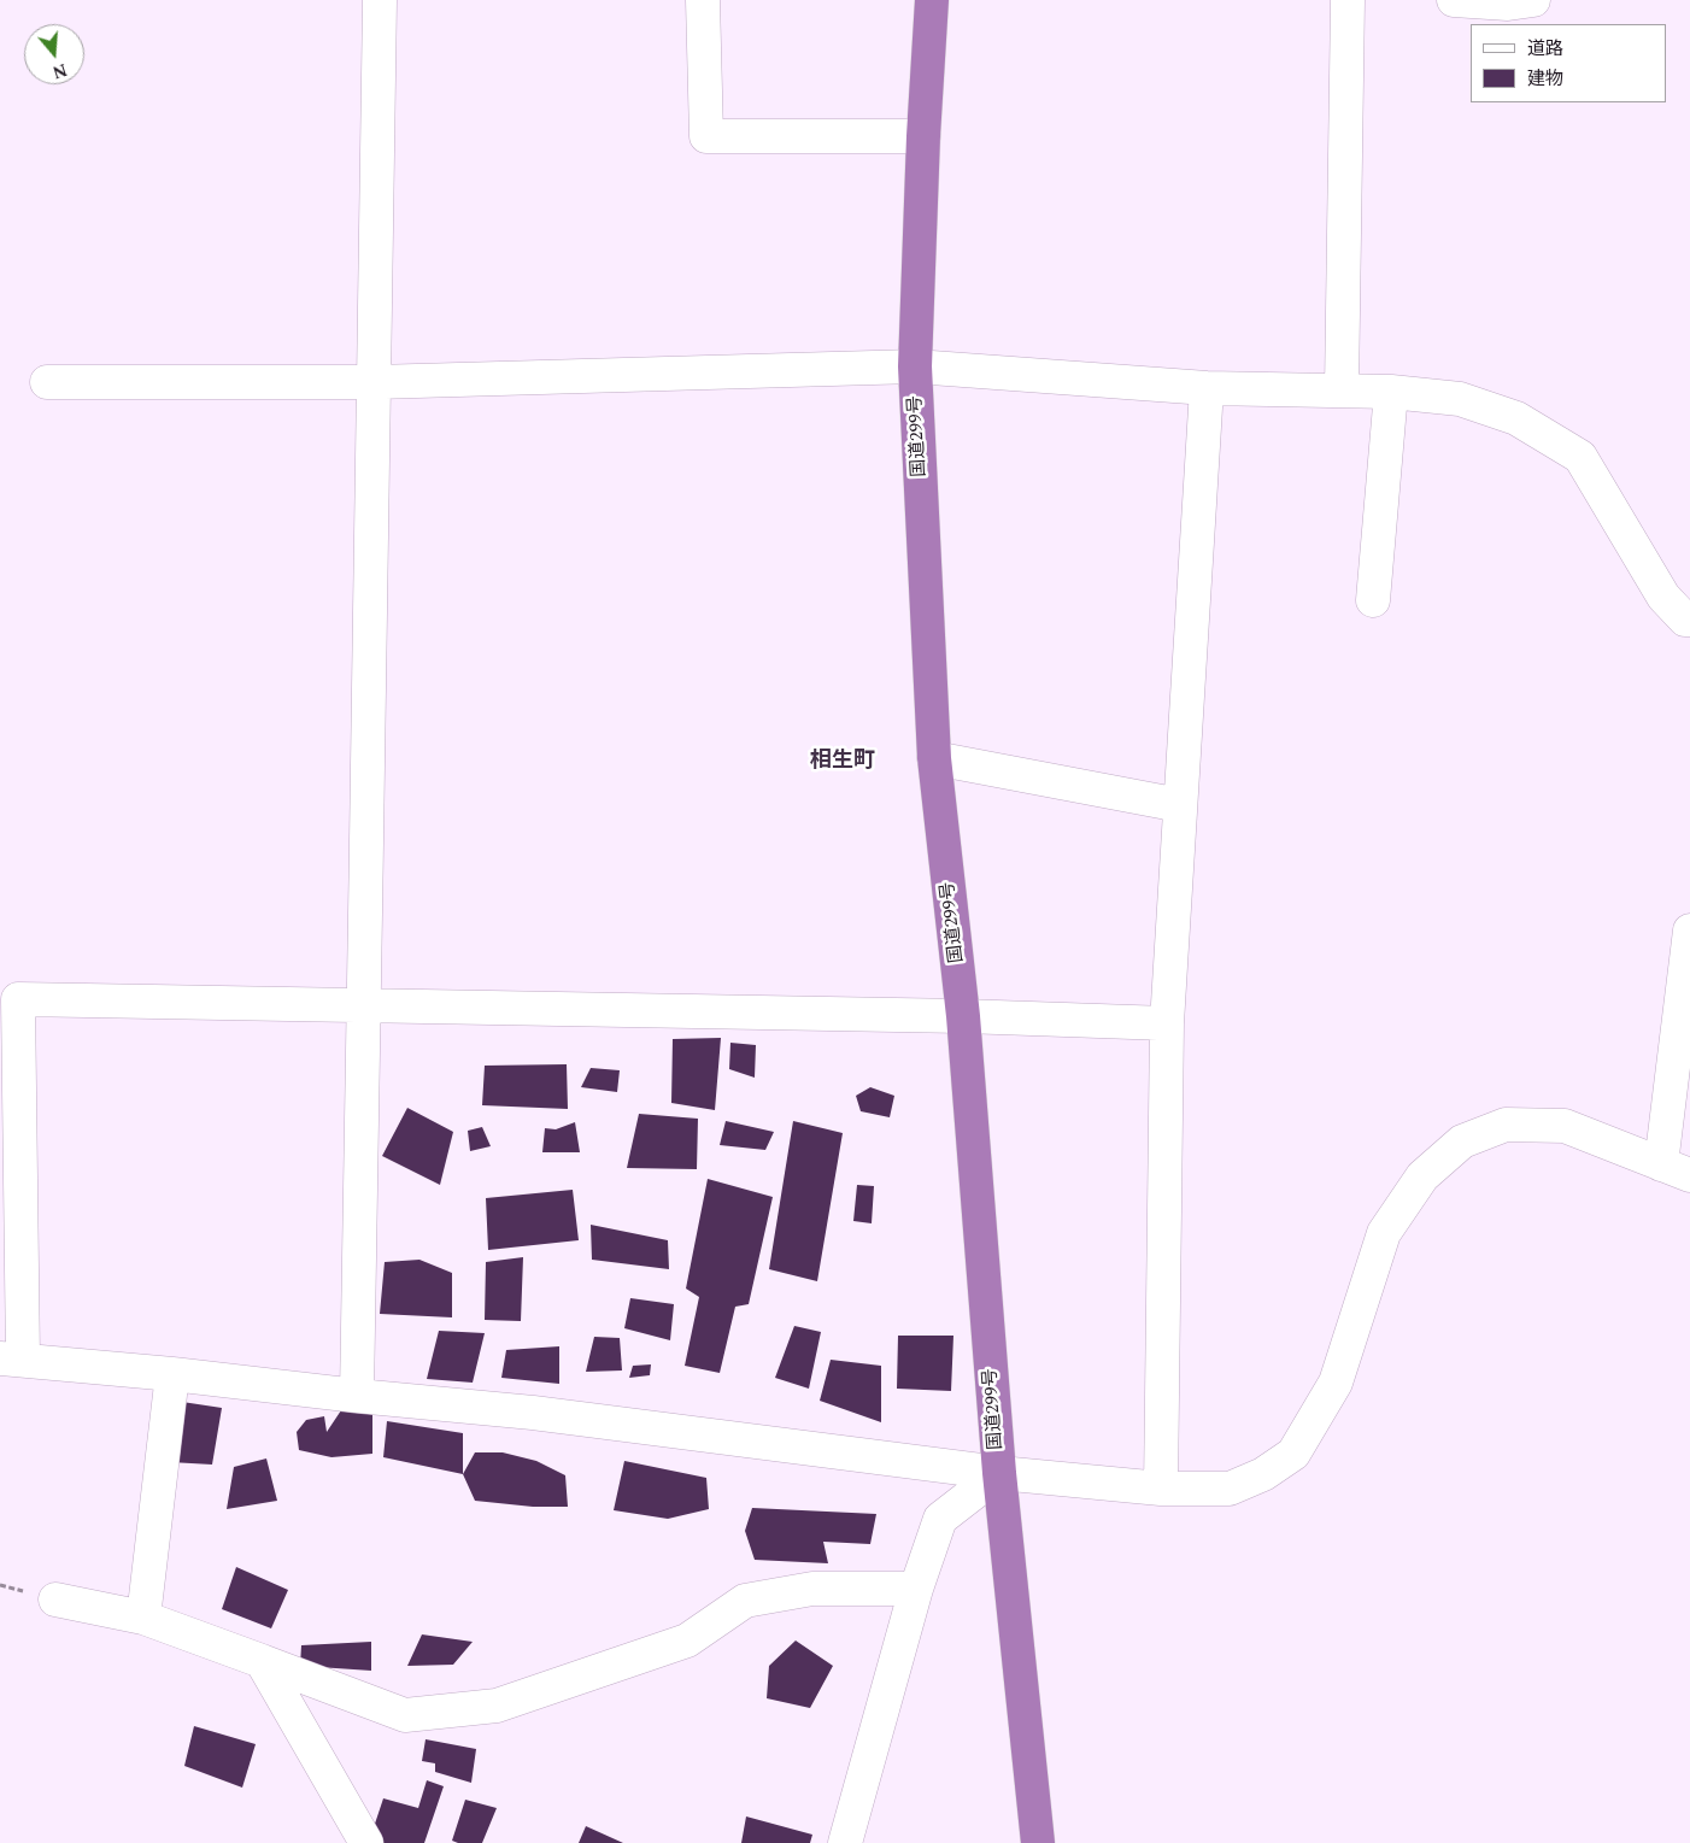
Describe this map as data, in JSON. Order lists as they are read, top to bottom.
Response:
{
  "streets": {
    "highway": ["国道299号"]
  },
  "districts": ["相生町"],
  "legend": ["道路", "建物"],
  "north": "bottom"
}
